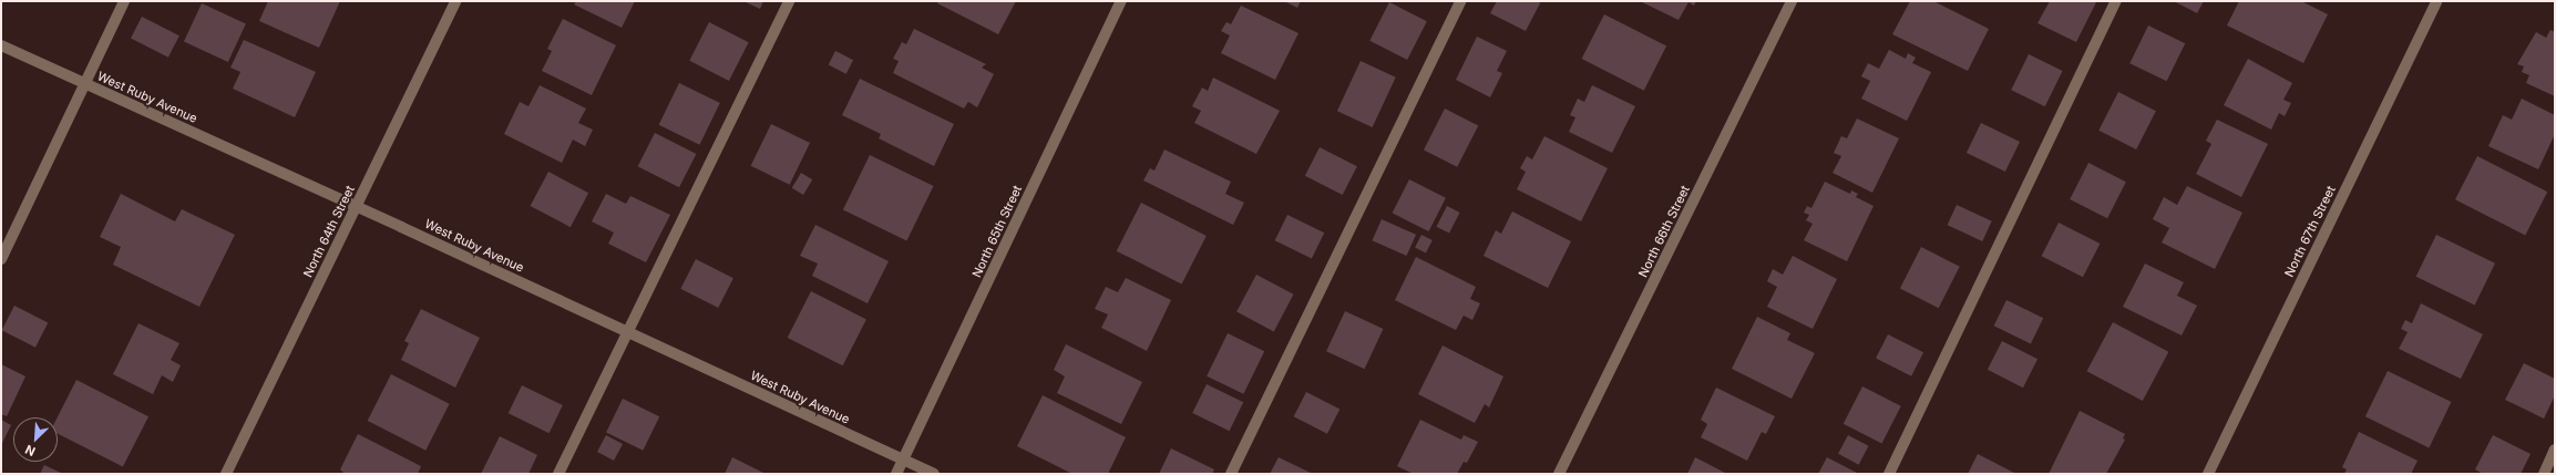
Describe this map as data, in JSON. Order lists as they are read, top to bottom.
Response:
{
  "streets": {
    "street": [
      "West Ruby Avenue",
      "North 64th Street",
      "North 65th Street",
      "North 66th Street",
      "North 67th Street"
    ]
  },
  "crossings": [
    ["West Ruby Avenue", "North 64th Street"],
    ["West Ruby Avenue", "North 65th Street"]
  ],
  "north": "bottom left"
}
